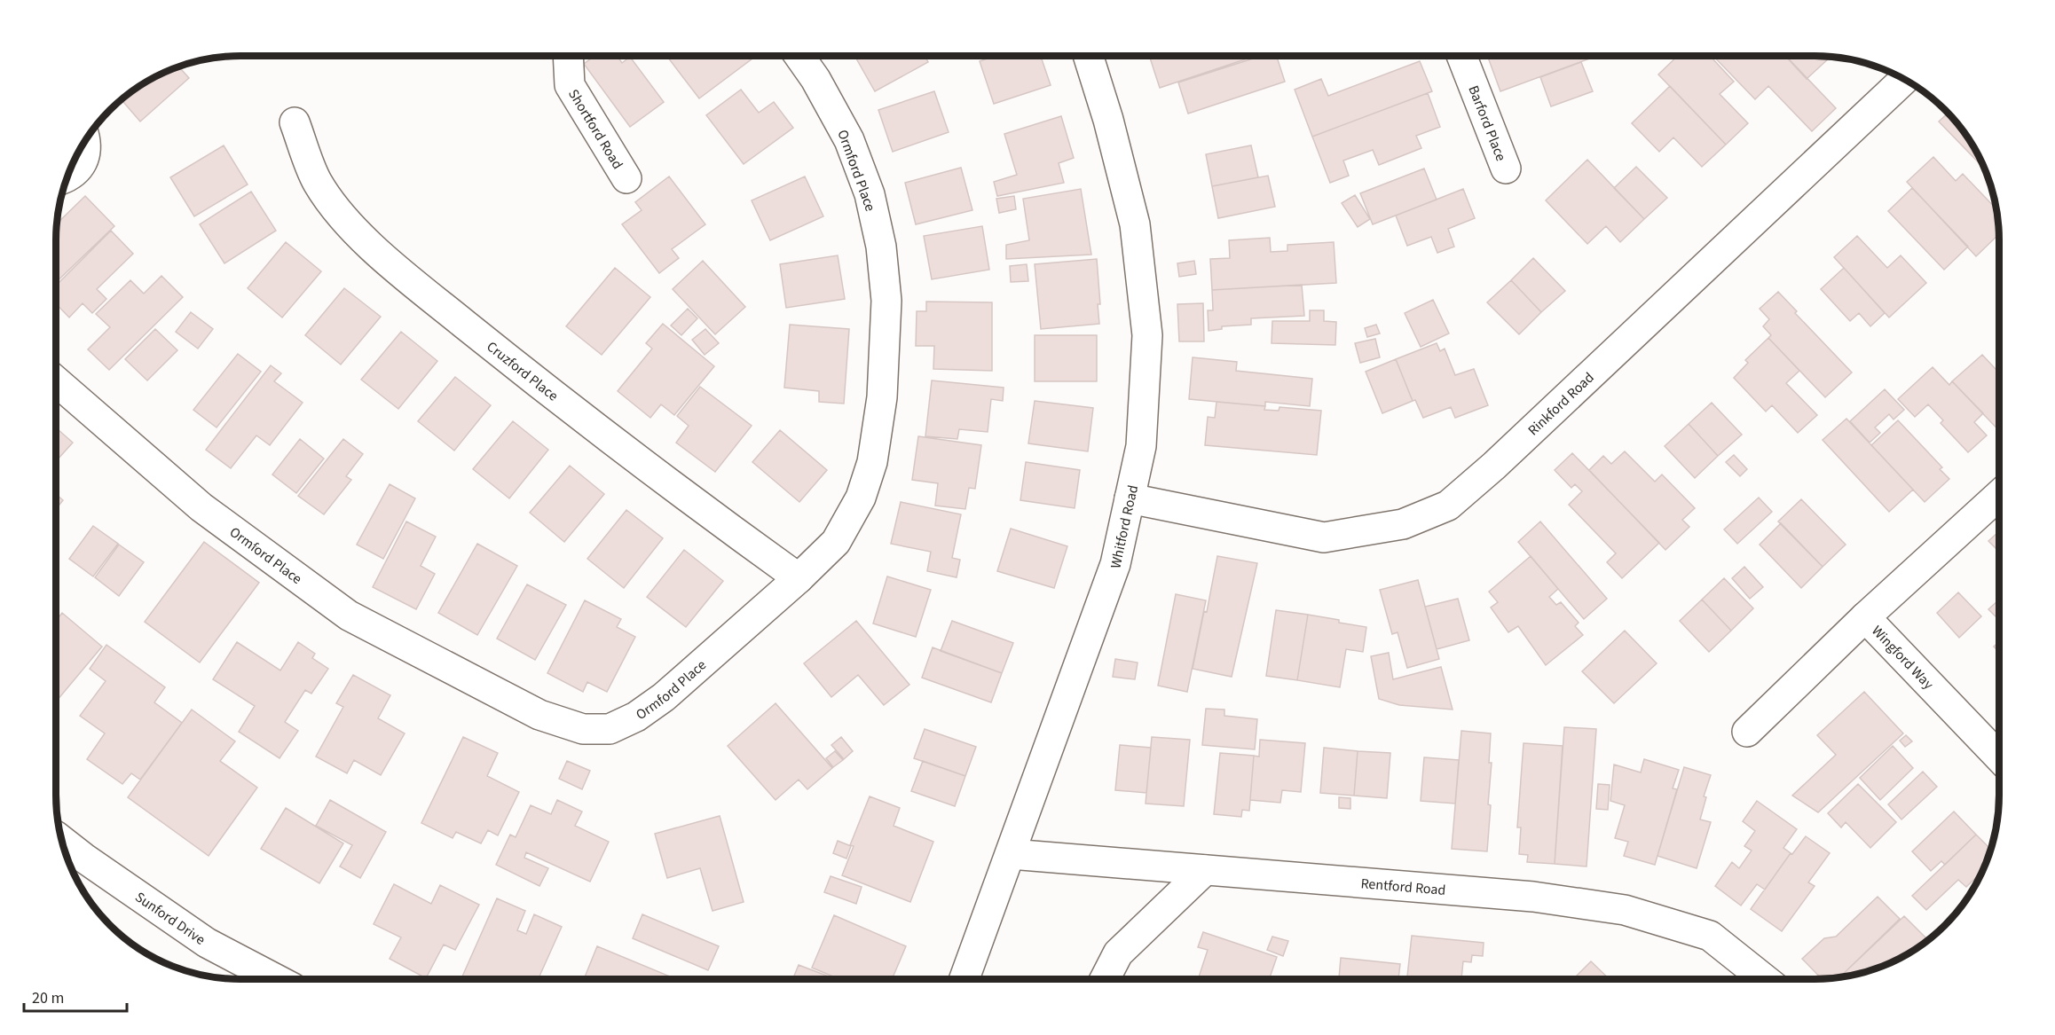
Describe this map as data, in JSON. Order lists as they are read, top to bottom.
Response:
{
  "streets": {
    "street": [
      "Barford Place",
      "Shortford Road",
      "Ormford Place",
      "Cruzford Place",
      "Rinkford Road",
      "Whitford Road",
      "Wingford Way",
      "Rentford Road",
      "Sunford Drive"
    ]
  },
  "crossings": [
    ["Ormford Place", "Cruzford Place"],
    ["Rinkford Road", "Whitford Road"],
    ["Whitford Road", "Rentford Road"]
  ],
  "scale_bar": "20 m"
}
